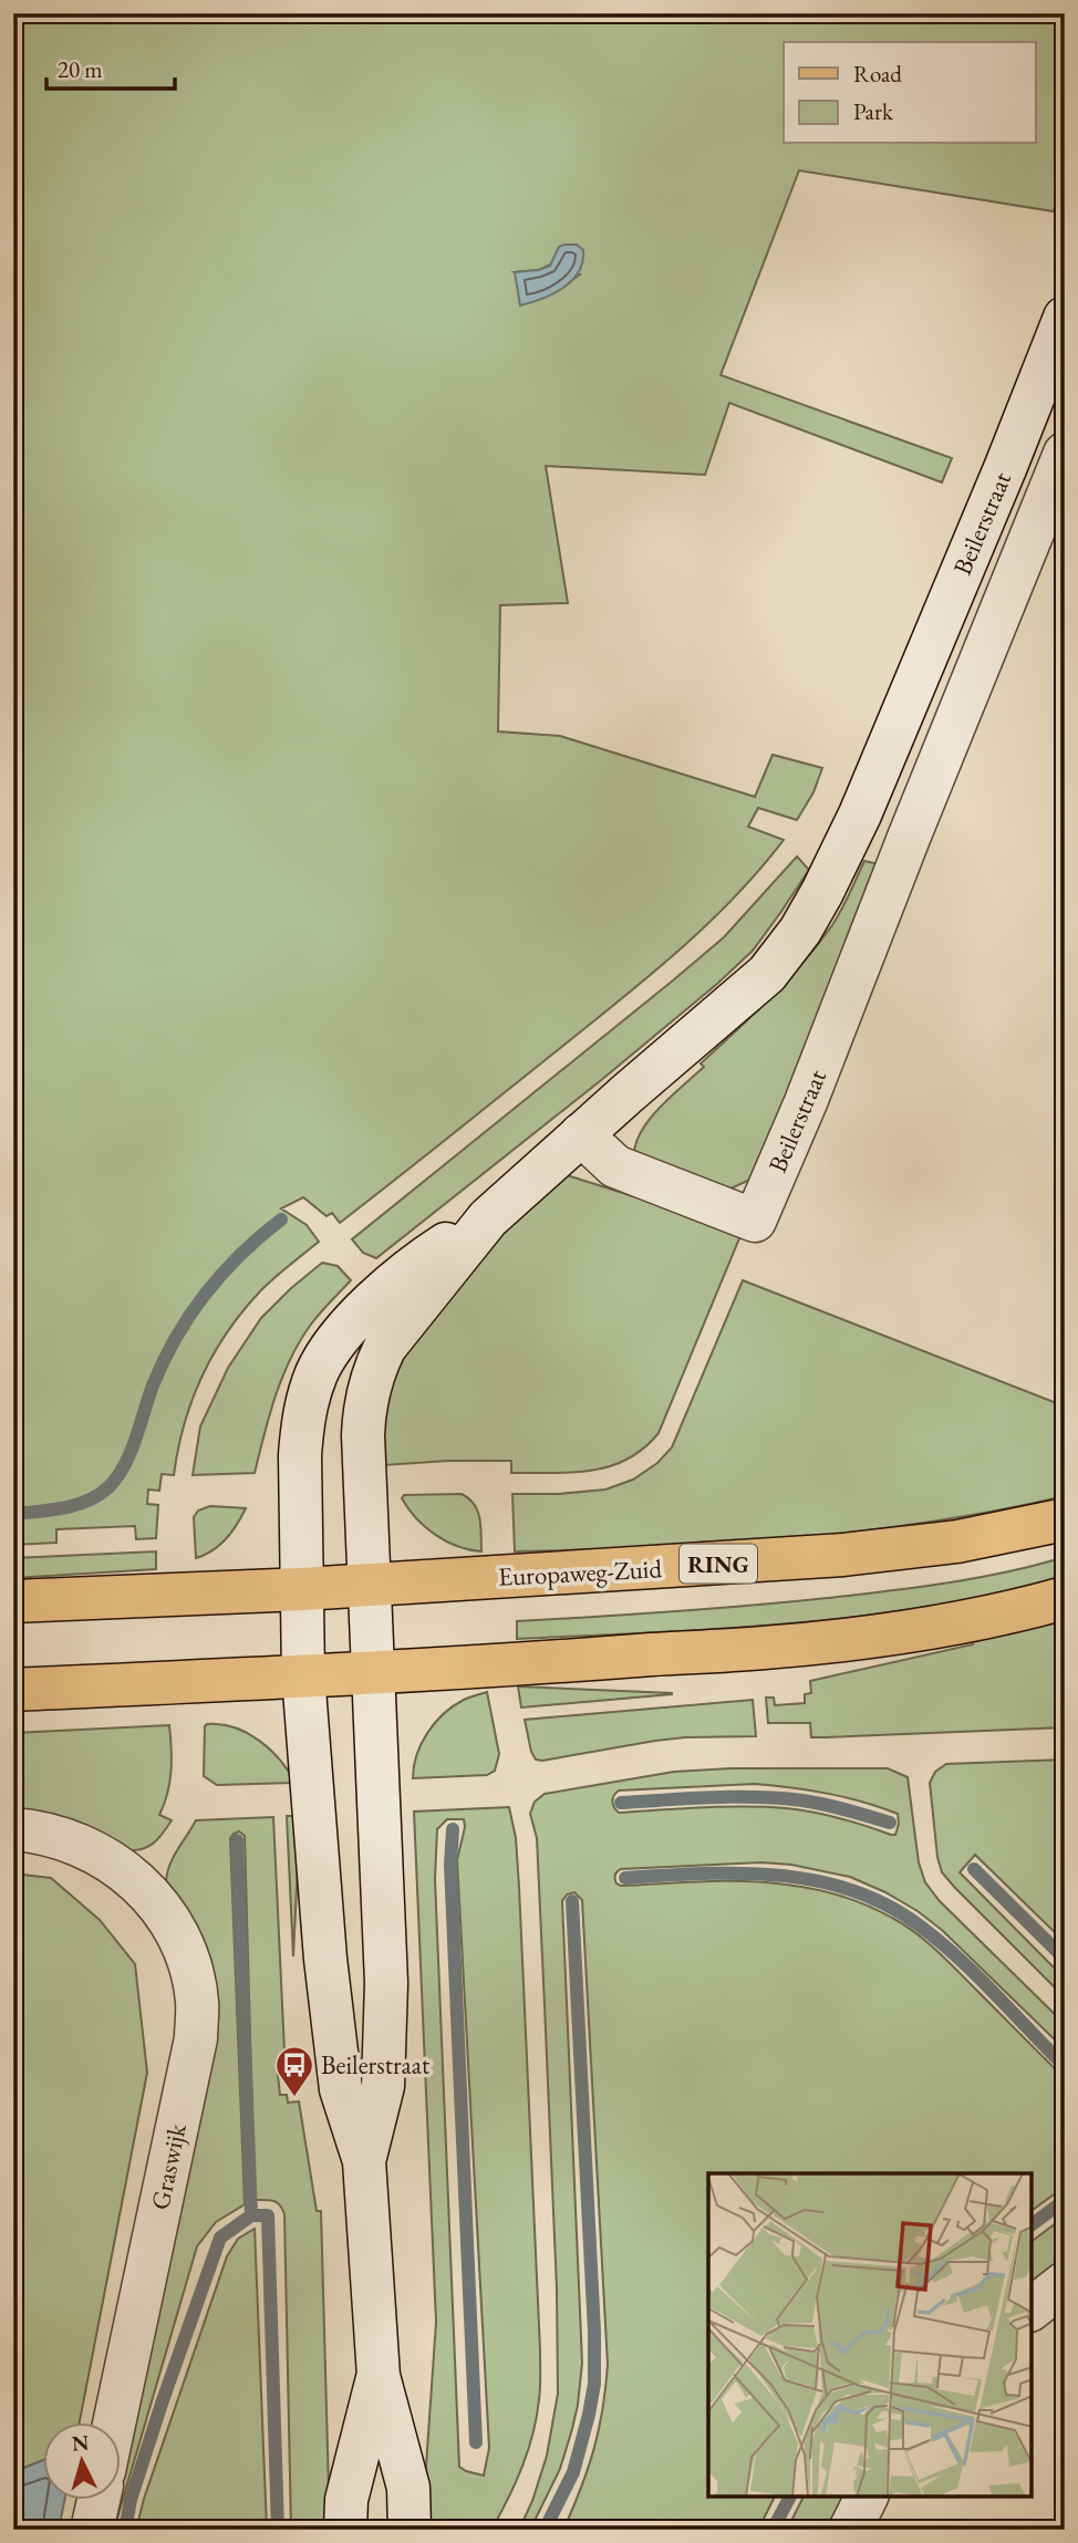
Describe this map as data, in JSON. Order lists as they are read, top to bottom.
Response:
{
  "streets": {
    "main road": ["RING", "Europaweg-Zuid"],
    "street": ["Beilerstraat", "Graswijk"]
  },
  "crossings": [
    ["Beilerstraat", "Europaweg-Zuid"]
  ],
  "places": {
    "bus stop": ["Beilerstraat"]
  },
  "legend": ["Road", "Park"],
  "scale_bar": "20 m",
  "north": "top"
}
